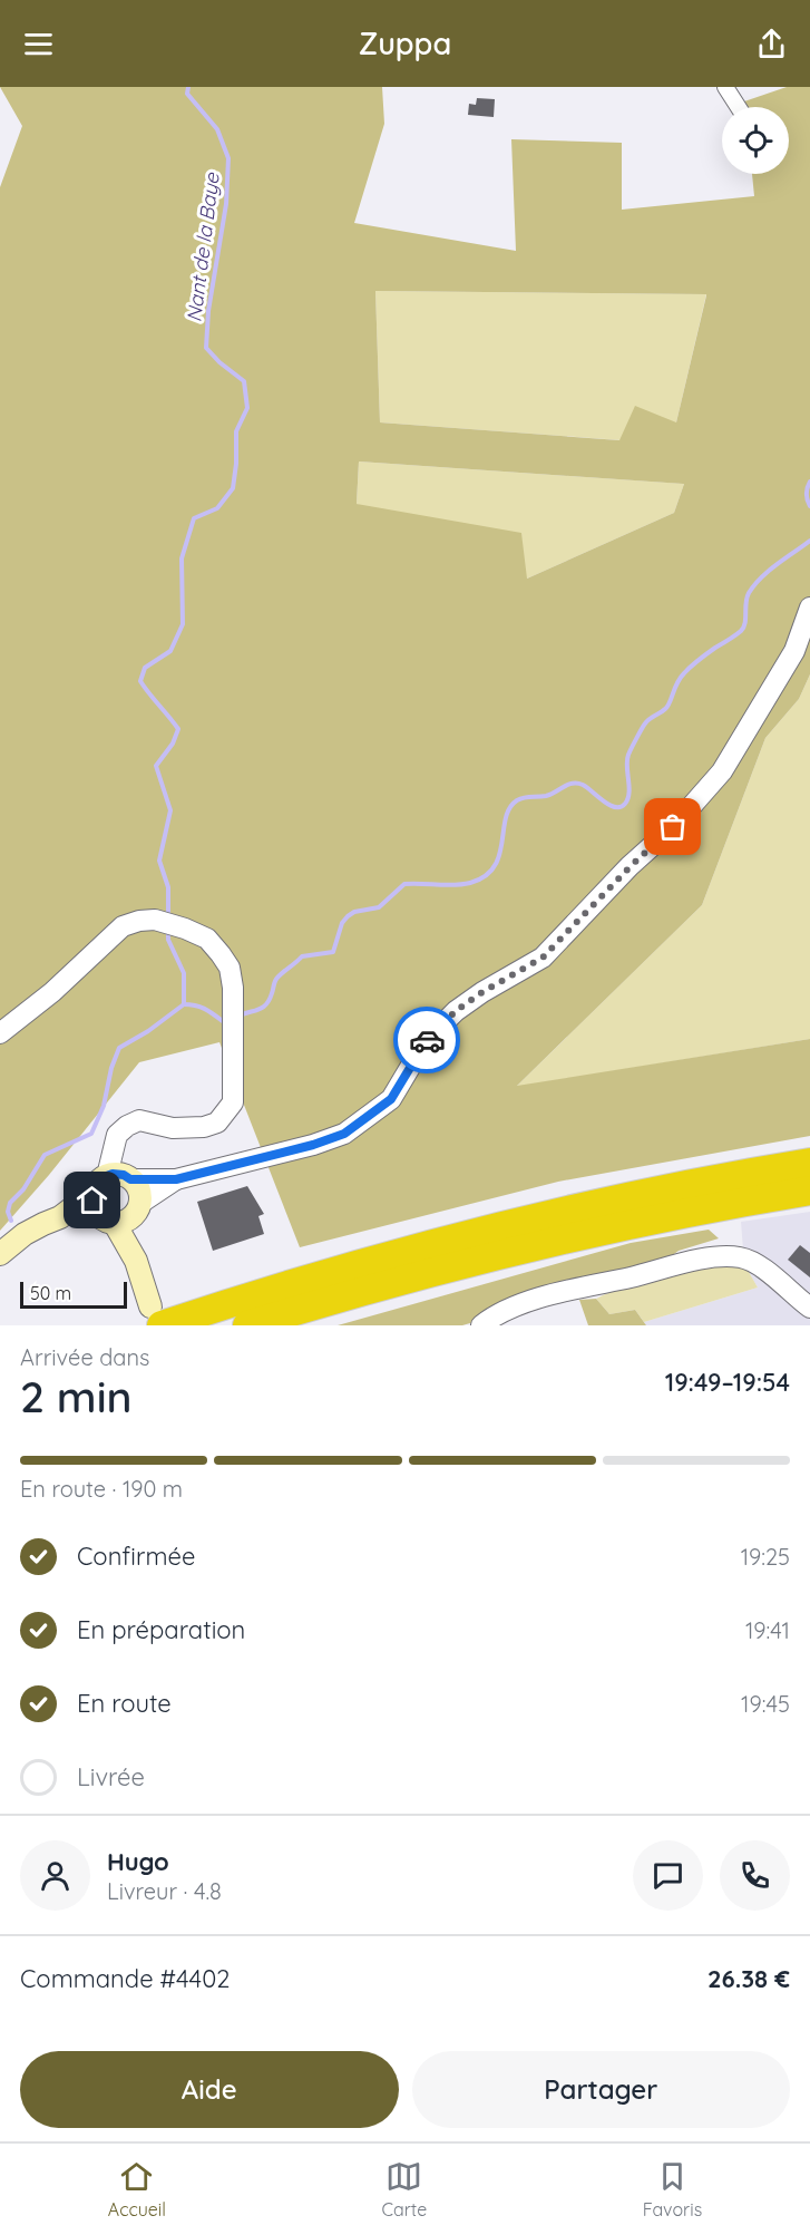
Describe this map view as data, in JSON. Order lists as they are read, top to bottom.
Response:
{
  "water": ["Nant de la Baye"],
  "scale_bar": "50 m",
  "page": {
    "header": "Zuppa",
    "scale": "50 m",
    "heading": ["2 min", "Arrivée dans", "19:49–19:54"],
    "panel": [
      "Hugo",
      "Livreur · 4.8",
      "Commande #4402",
      "26.38 €"
    ],
    "bar": "En route · 190 m",
    "list": [
      ["Confirmée", "19:25"],
      ["En préparation", "19:41"],
      ["En route", "19:45"],
      "Livrée"
    ],
    "buttons": ["Aide", "Partager"],
    "tabs": ["Accueil", "Carte", "Favoris"]
  }
}
